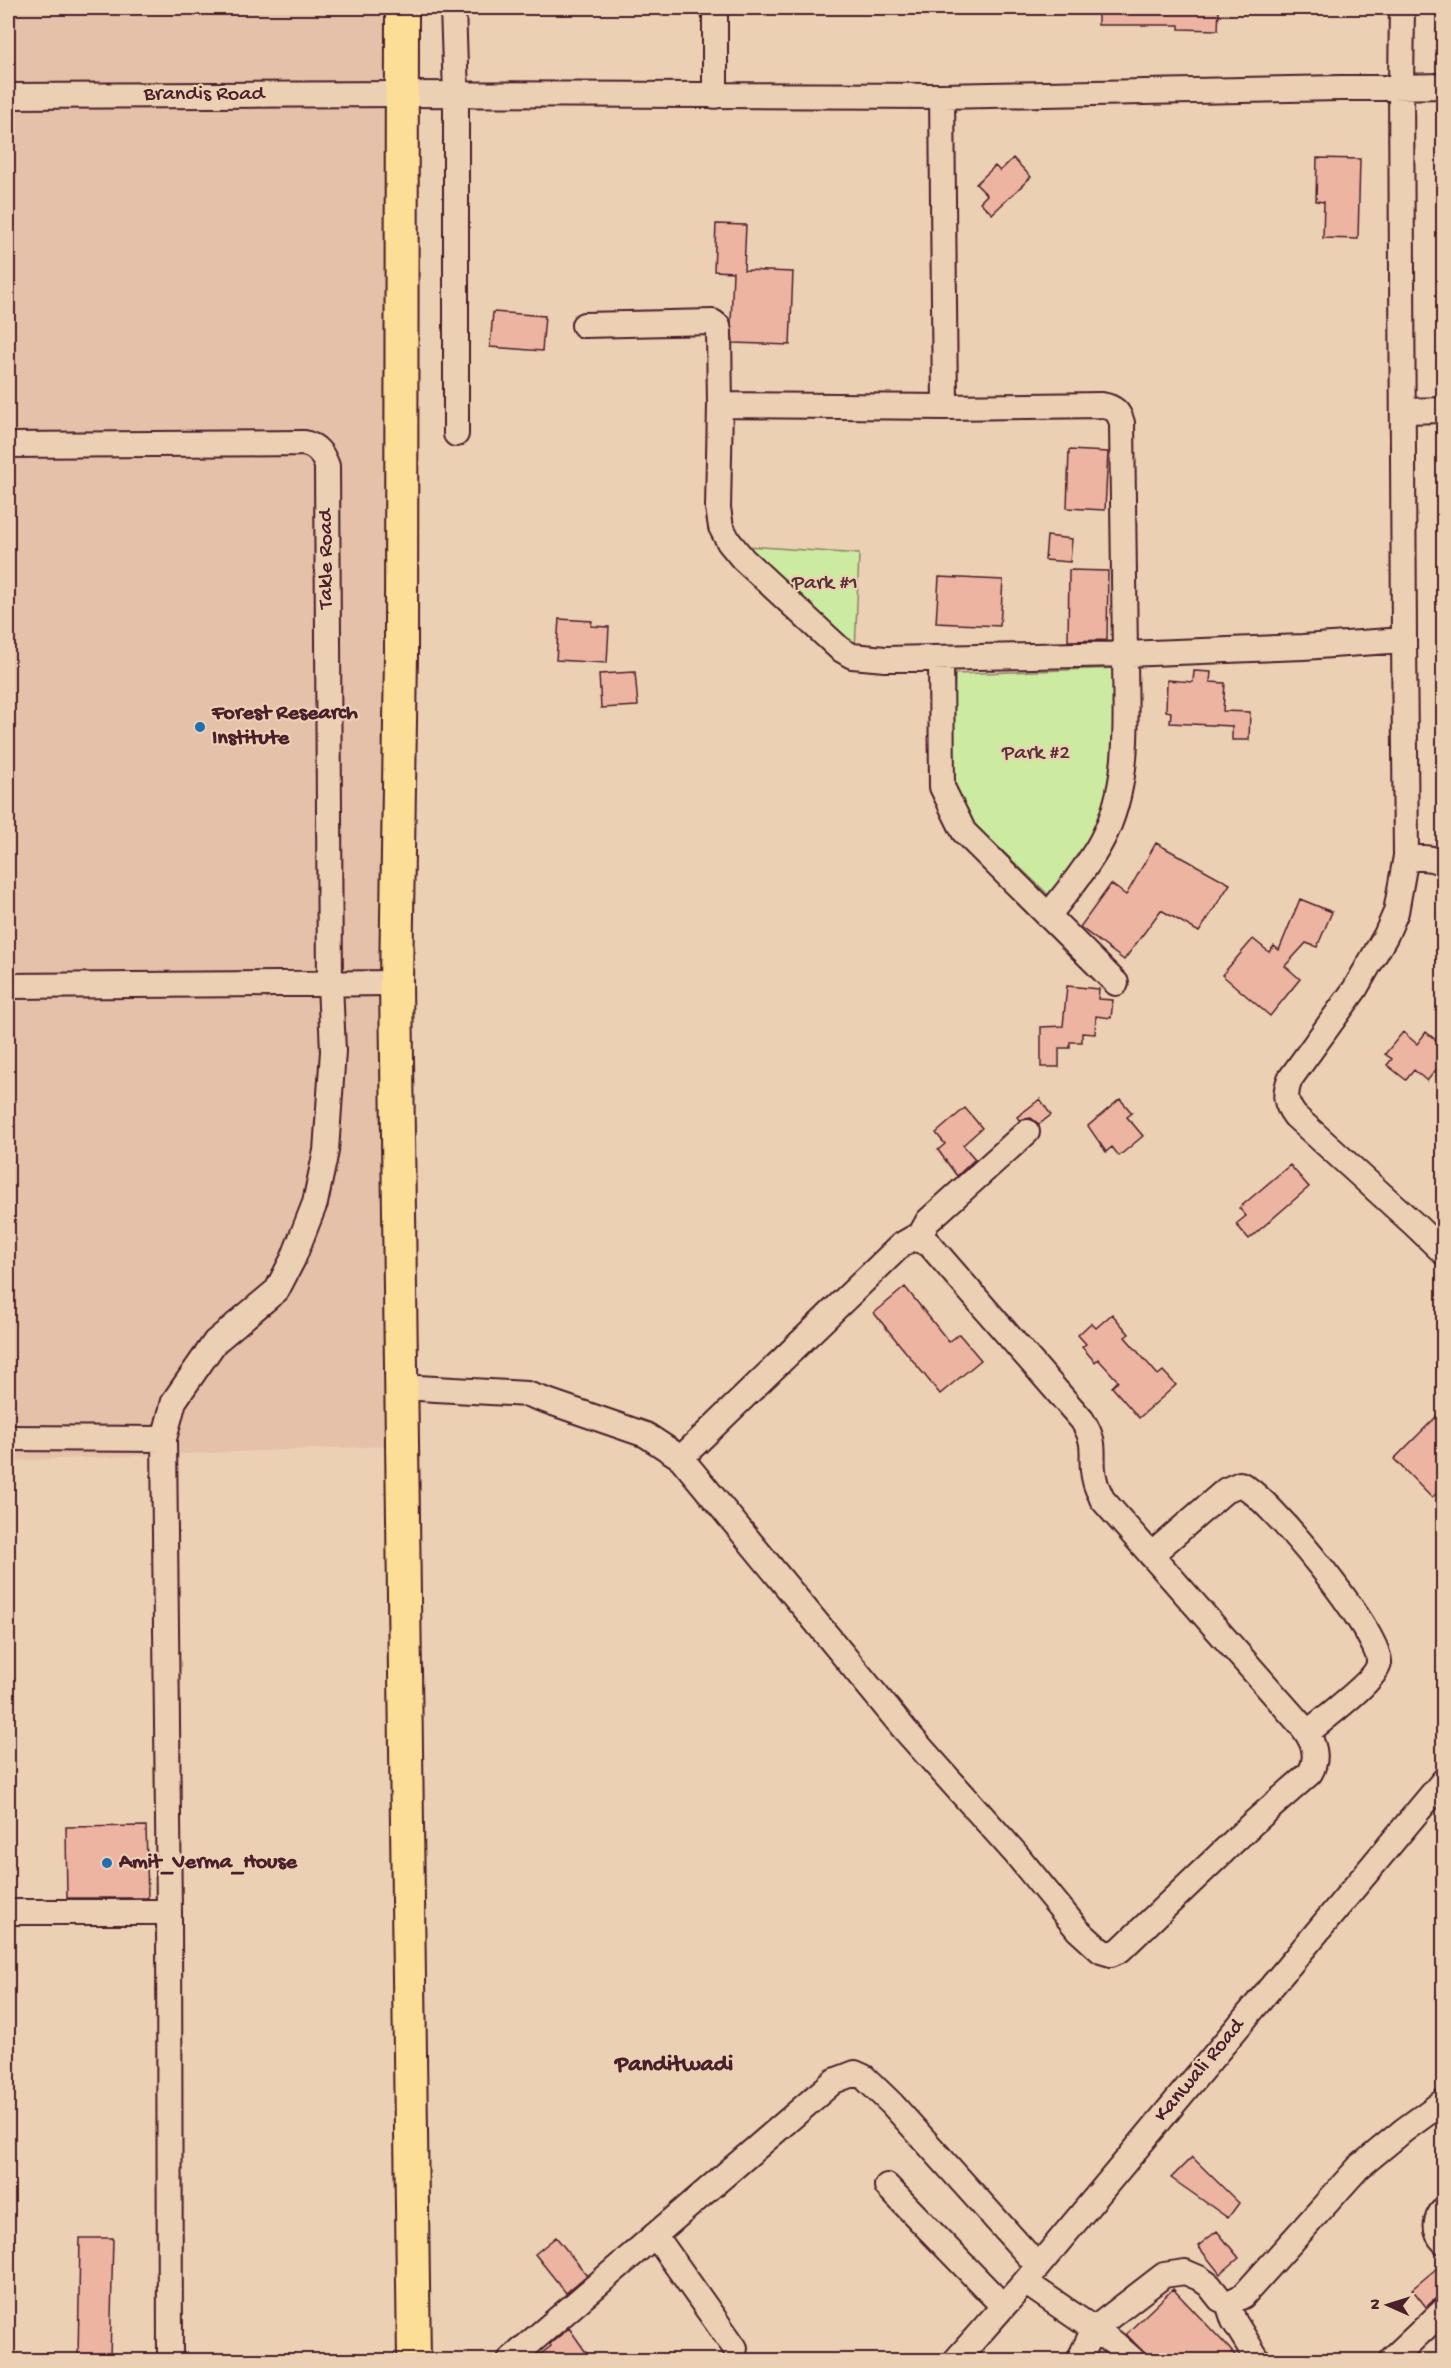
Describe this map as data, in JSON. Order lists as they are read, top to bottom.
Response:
{
  "streets": {
    "street": ["Brandis Road", "Takle Road", "Kanwali Road"]
  },
  "districts": ["Panditwadi"],
  "parks": ["Park #1", "Park #2"],
  "places": ["Forest Research Institute", "Amit_Verma_House"],
  "north": "left"
}
